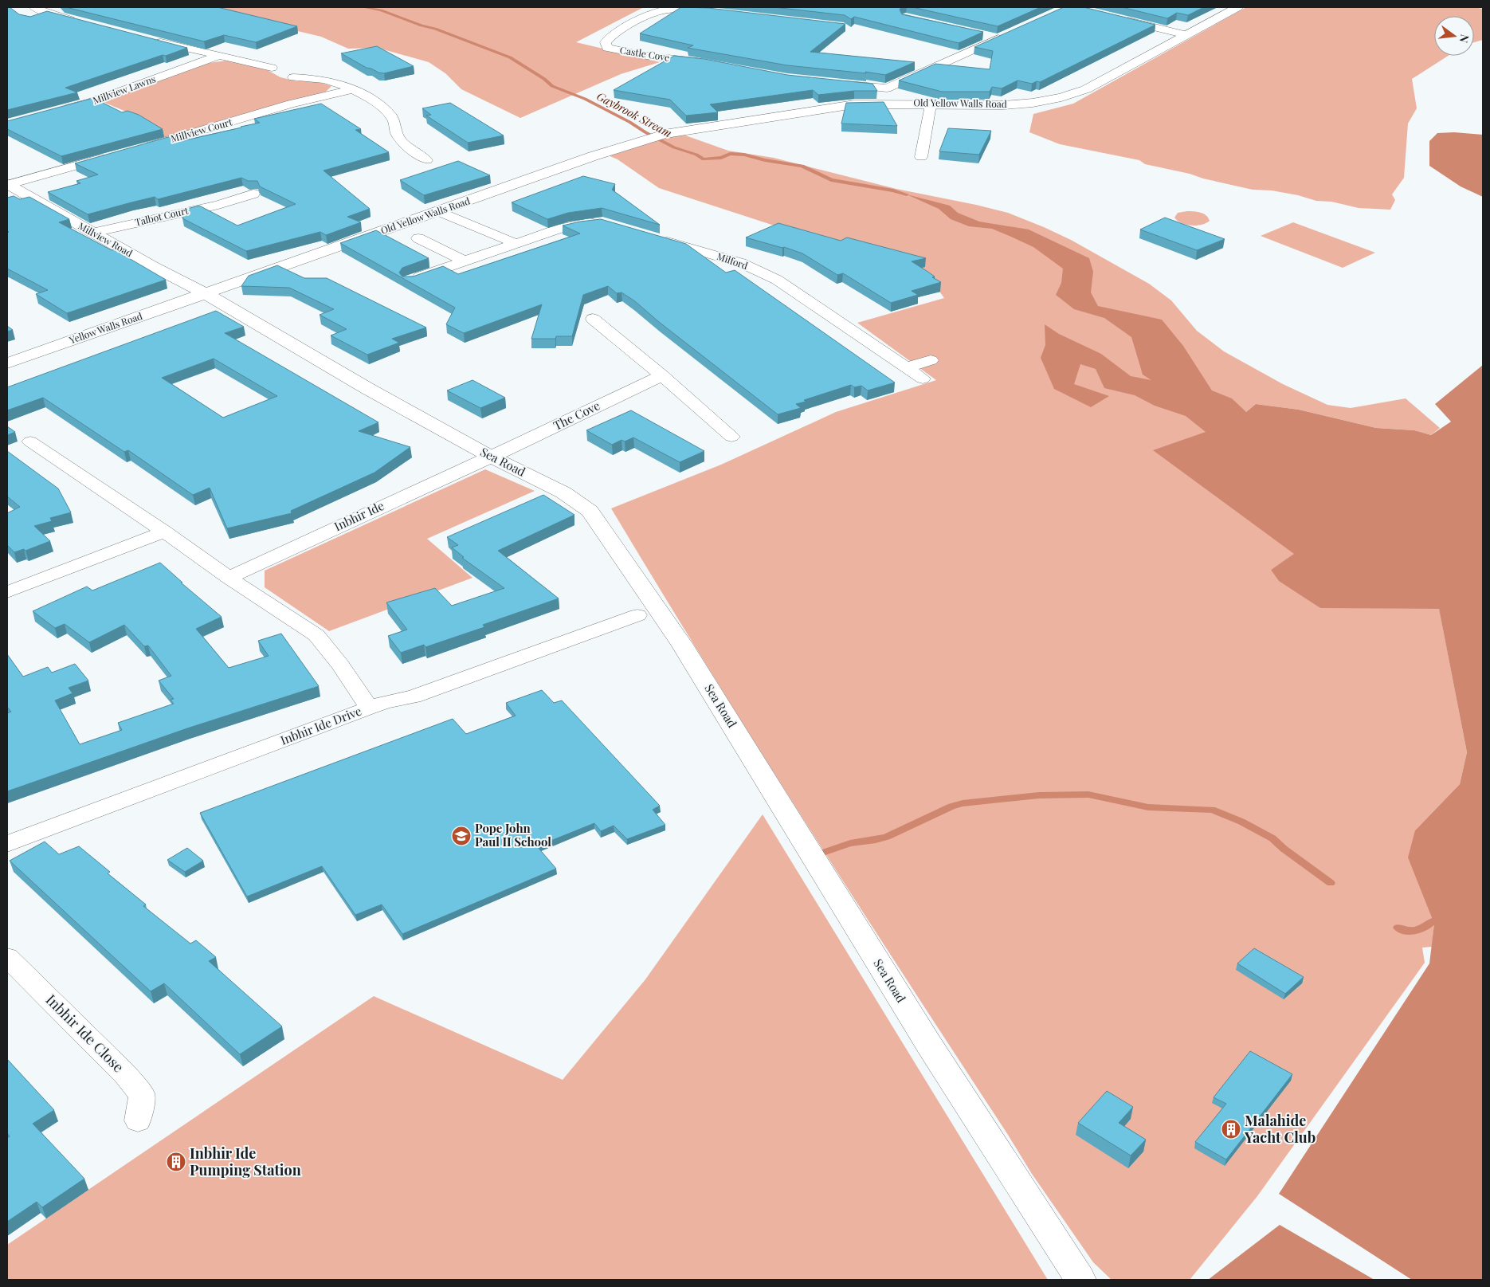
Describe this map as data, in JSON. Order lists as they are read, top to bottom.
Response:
{
  "streets": {
    "street": [
      "Castle Cove",
      "Millview Lawns",
      "Old Yellow Walls Road",
      "Millview Court",
      "Talbot Court",
      "Millview Road",
      "Milford",
      "Yellow Walls Road",
      "The Cove",
      "Sea Road",
      "Inbhir Ide",
      "Inbhir Ide Drive",
      "Inbhir Ide Close"
    ]
  },
  "crossings": [
    ["Old Yellow Walls Road", "Millview Road"],
    ["Old Yellow Walls Road", "Yellow Walls Road"],
    ["Old Yellow Walls Road", "Sea Road"],
    ["Talbot Court", "Millview Road"],
    ["Millview Road", "Yellow Walls Road"],
    ["Millview Road", "Sea Road"],
    ["Yellow Walls Road", "Sea Road"],
    ["The Cove", "Sea Road"],
    ["The Cove", "Inbhir Ide"],
    ["Sea Road", "Inbhir Ide"]
  ],
  "water": ["Gaybrook Stream"],
  "places": {
    "school or university": ["Pope John Paul II School"],
    "building": ["Malahide Yacht Club", "Inbhir Ide Pumping Station"]
  },
  "north": "right"
}
